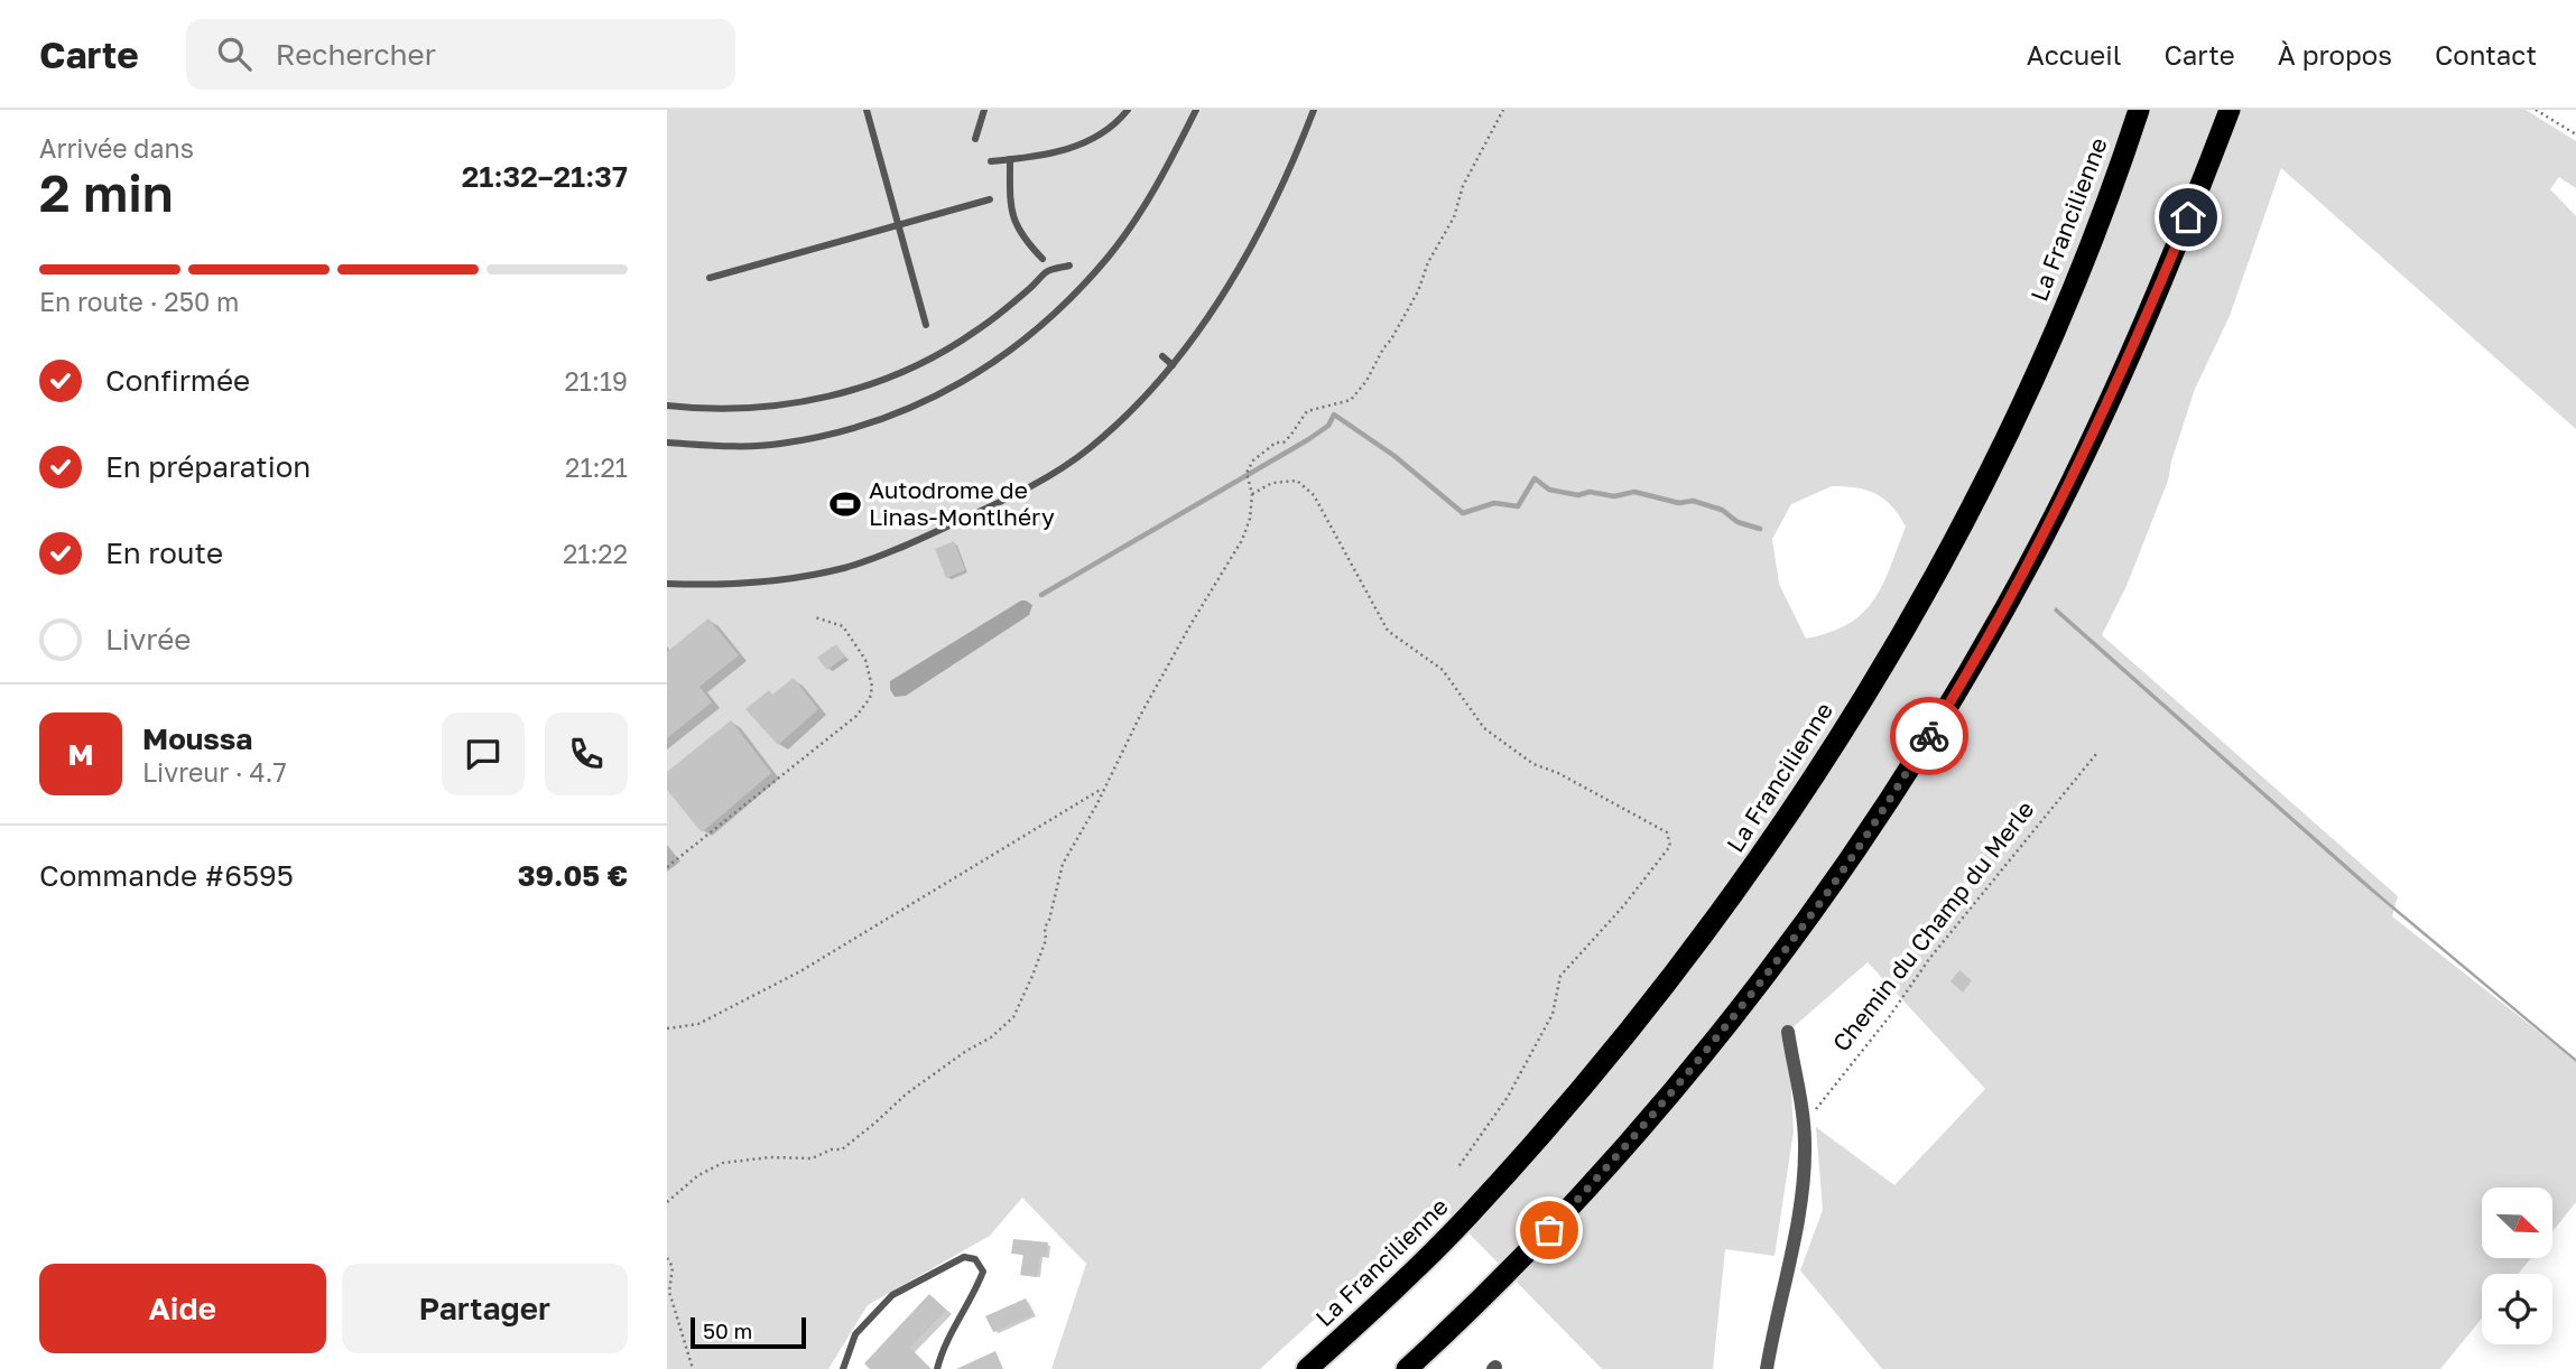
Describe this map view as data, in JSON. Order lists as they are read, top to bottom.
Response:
{
  "streets": {
    "highway": ["La Francilienne"],
    "path": ["Chemin du Champ du Merle"]
  },
  "places": {
    "sports": ["Autodrome de Linas-Montlhéry"]
  },
  "scale_bar": "50 m",
  "north": "bottom right",
  "page": {
    "header": "Carte",
    "search": "Rechercher",
    "nav": [
      "Accueil",
      "Carte",
      "À propos",
      "Contact"
    ],
    "heading": ["2 min", "Arrivée dans", "21:32–21:37"],
    "panel": [
      "Moussa",
      "Livreur · 4.7",
      "Commande #6595",
      "39.05 €"
    ],
    "bar": "En route · 250 m",
    "list": [
      ["Confirmée", "21:19"],
      ["En préparation", "21:21"],
      ["En route", "21:22"],
      "Livrée"
    ],
    "round": "M",
    "buttons": ["Aide", "Partager"],
    "scale": "50 m"
  }
}
